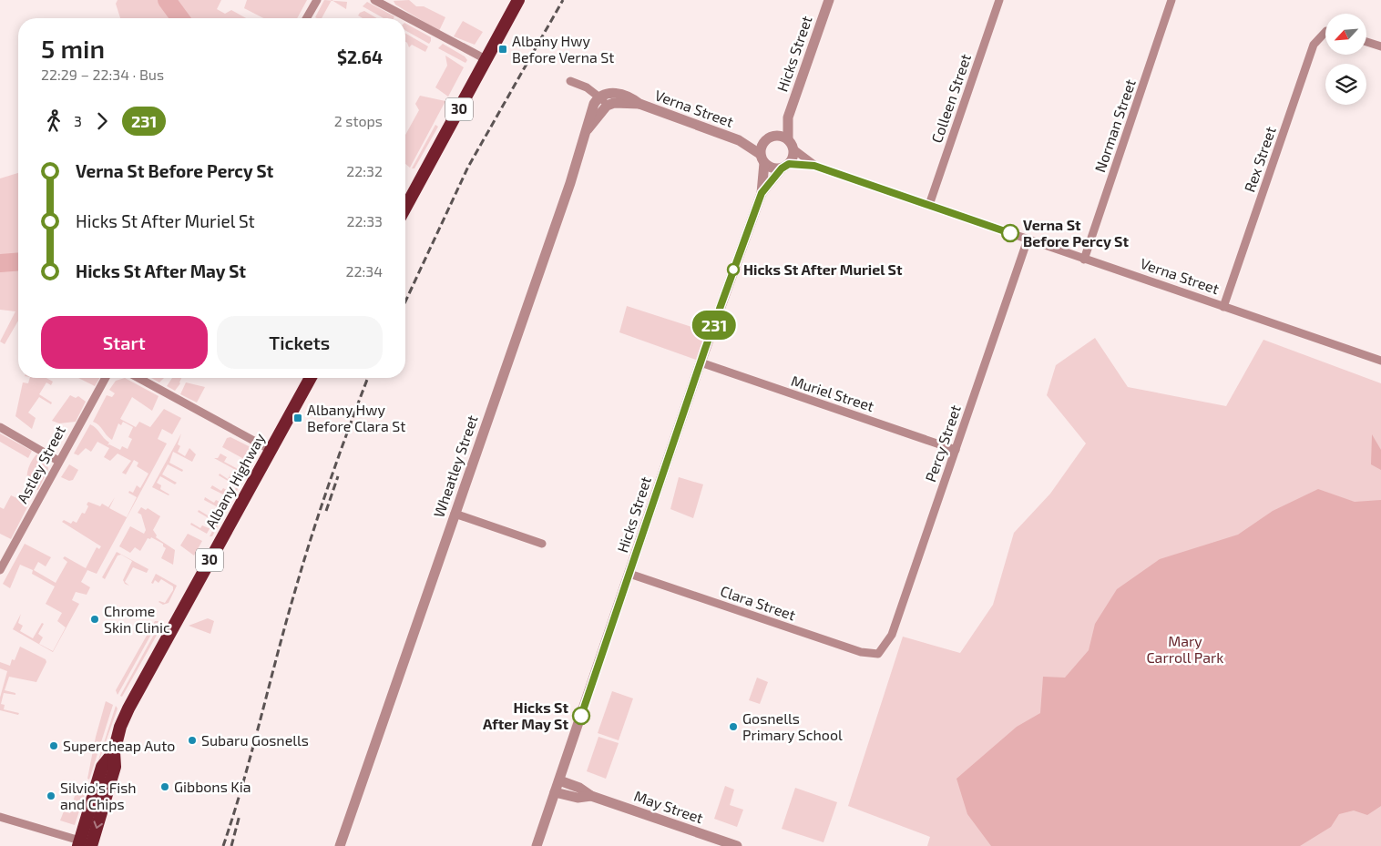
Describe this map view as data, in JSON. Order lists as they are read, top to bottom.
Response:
{
  "streets": {
    "highway": ["30", "Albany Highway"],
    "street": [
      "Hicks Street",
      "Colleen Street",
      "Verna Street",
      "Norman Street",
      "Rex Street",
      "Muriel Street",
      "Percy Street",
      "Astley Street",
      "Wheatley Street",
      "Clara Street",
      "May Street"
    ]
  },
  "crossings": [
    ["Hicks Street", "Verna Street"],
    ["Hicks Street", "Muriel Street"],
    ["Hicks Street", "Clara Street"],
    ["Hicks Street", "May Street"],
    ["Colleen Street", "Verna Street"],
    ["Verna Street", "Norman Street"],
    ["Verna Street", "Rex Street"],
    ["Verna Street", "Percy Street"],
    ["Verna Street", "Wheatley Street"],
    ["Muriel Street", "Percy Street"],
    ["Percy Street", "Clara Street"]
  ],
  "parks": ["Mary Carroll Park"],
  "places": {
    "transit": ["Albany Hwy Before Verna St", "Albany Hwy Before Clara St"],
    "other": [
      "Verna St Before Percy St",
      "Hicks St After Muriel St",
      "Chrome Skin Clinic",
      "Hicks St After May St",
      "Gosnells Primary School",
      "Subaru Gosnells",
      "Supercheap Auto",
      "Gibbons Kia",
      "Silvio's Fish and Chips"
    ]
  },
  "lines": ["bus line 231"],
  "north": "bottom left",
  "page": {
    "on_map": "231",
    "heading": ["5 min", "22:29 – 22:34 · Bus", "$2.64"],
    "legs": ["3", "231", "2 stops"],
    "list": [
      {
        "name": "Verna St Before Percy St",
        "value": "22:32"
      },
      {
        "name": "Hicks St After Muriel St",
        "value": "22:33"
      },
      {
        "name": "Hicks St After May St",
        "value": "22:34"
      }
    ],
    "buttons": ["Start", "Tickets"]
  }
}
